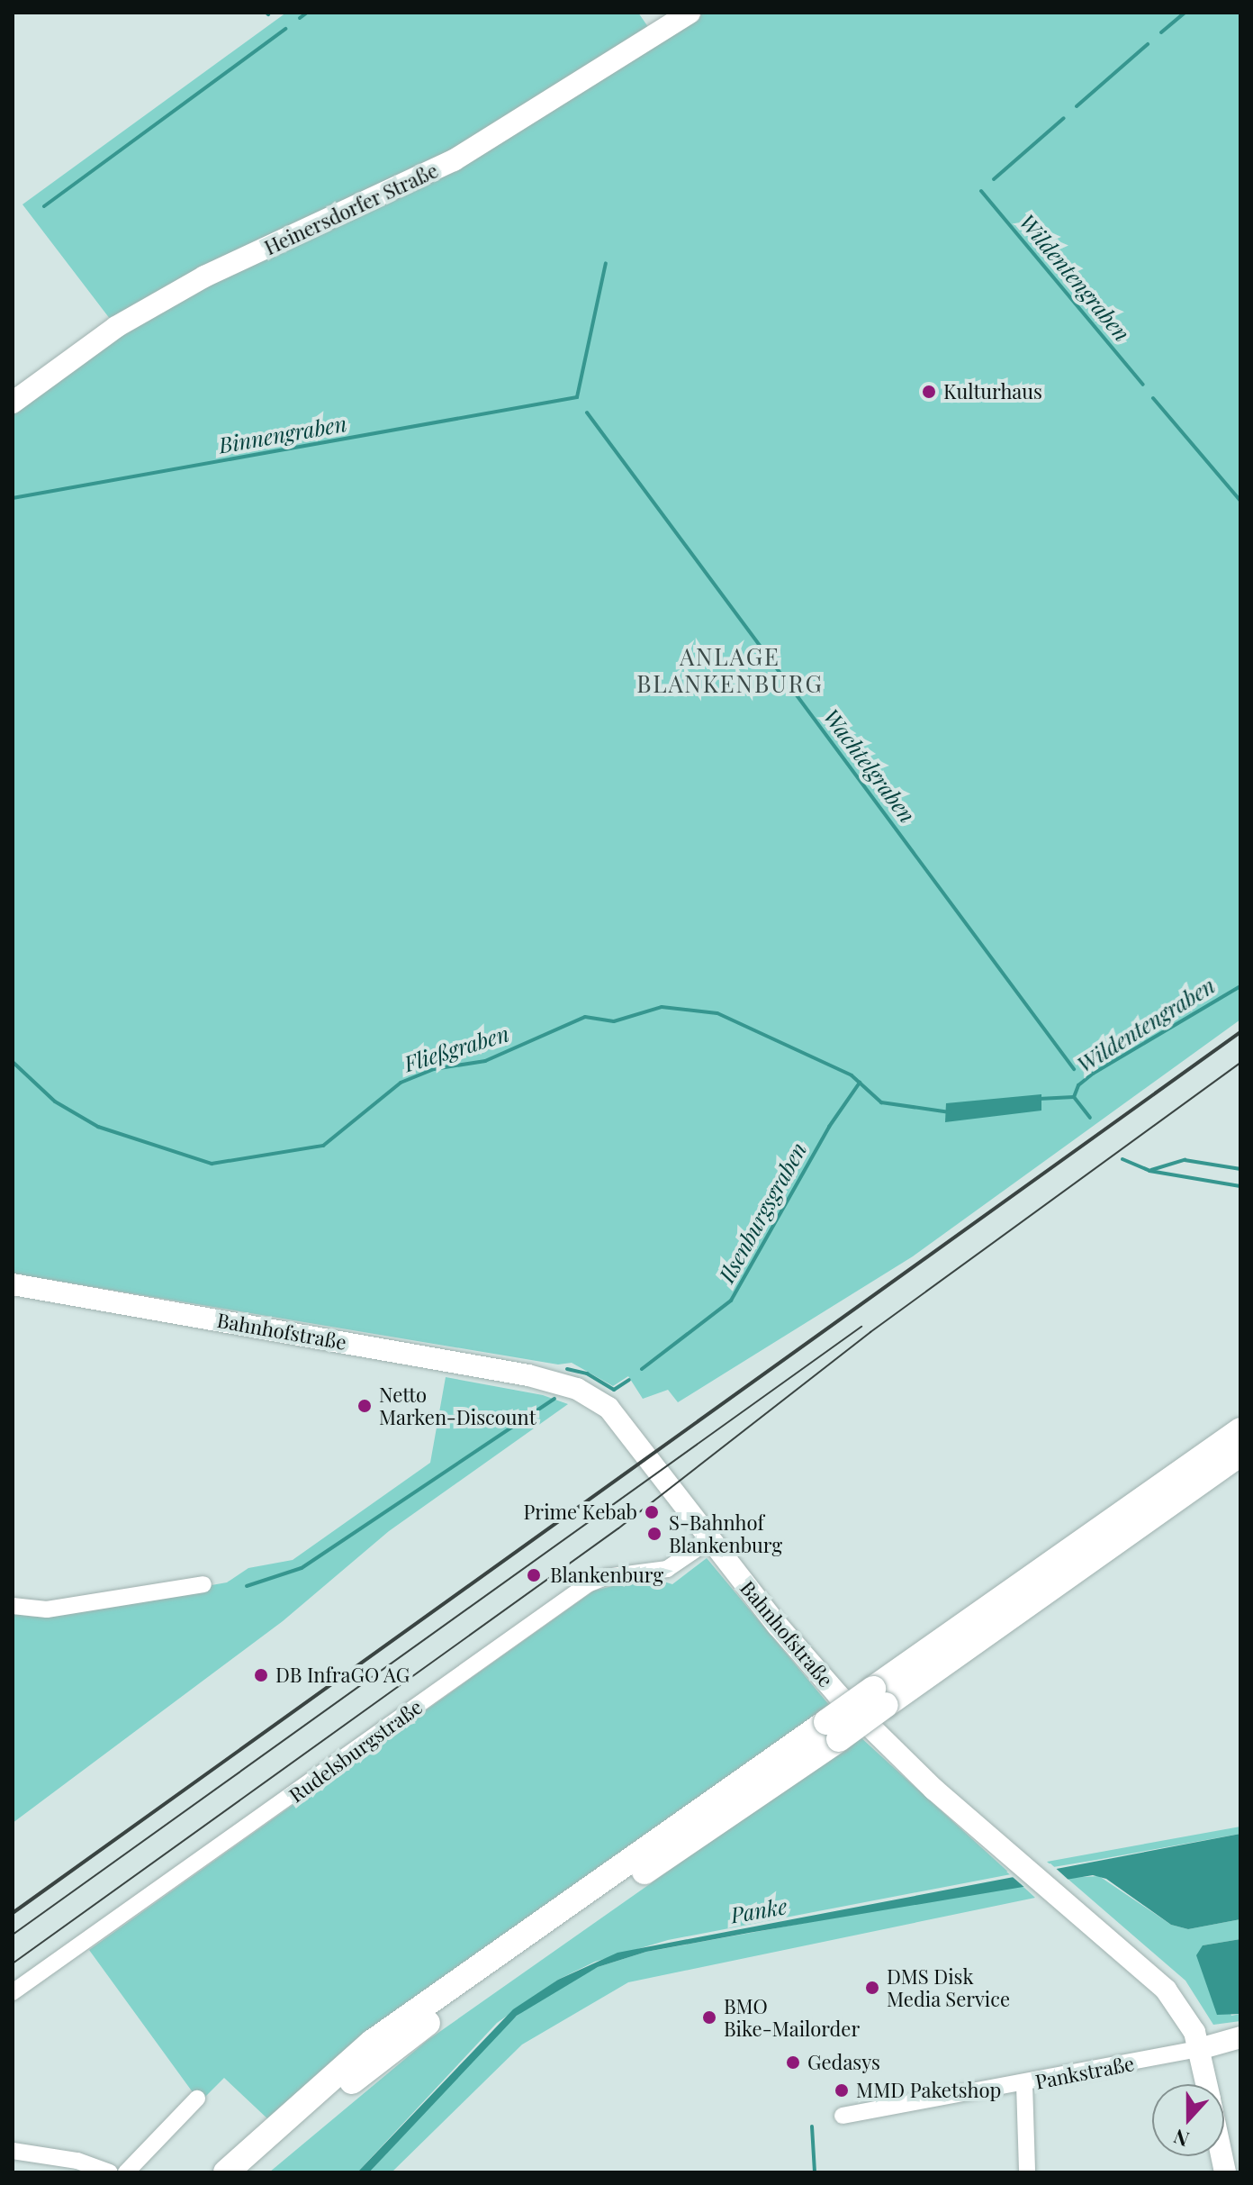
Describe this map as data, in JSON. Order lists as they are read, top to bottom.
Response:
{
  "streets": {
    "main road": ["Heinersdorfer Straße", "Bahnhofstraße"],
    "street": ["Rudelsburgstraße", "Pankstraße"]
  },
  "crossings": [
    ["Bahnhofstraße", "Rudelsburgstraße"],
    ["Bahnhofstraße", "Pankstraße"]
  ],
  "districts": ["ANLAGE BLANKENBURG"],
  "water": [
    "Wildentengraben",
    "Binnengraben",
    "Wachtelgraben",
    "Fließgraben",
    "Ilsenburgsgraben",
    "Panke"
  ],
  "places": [
    "Kulturhaus",
    "Netto Marken-Discount",
    "Prime Kebab",
    "S-Bahnhof Blankenburg",
    "Blankenburg",
    "DB InfraGO AG",
    "DMS Disk Media Service",
    "BMO Bike-Mailorder",
    "Gedasys",
    "MMD Paketshop"
  ],
  "north": "bottom"
}
